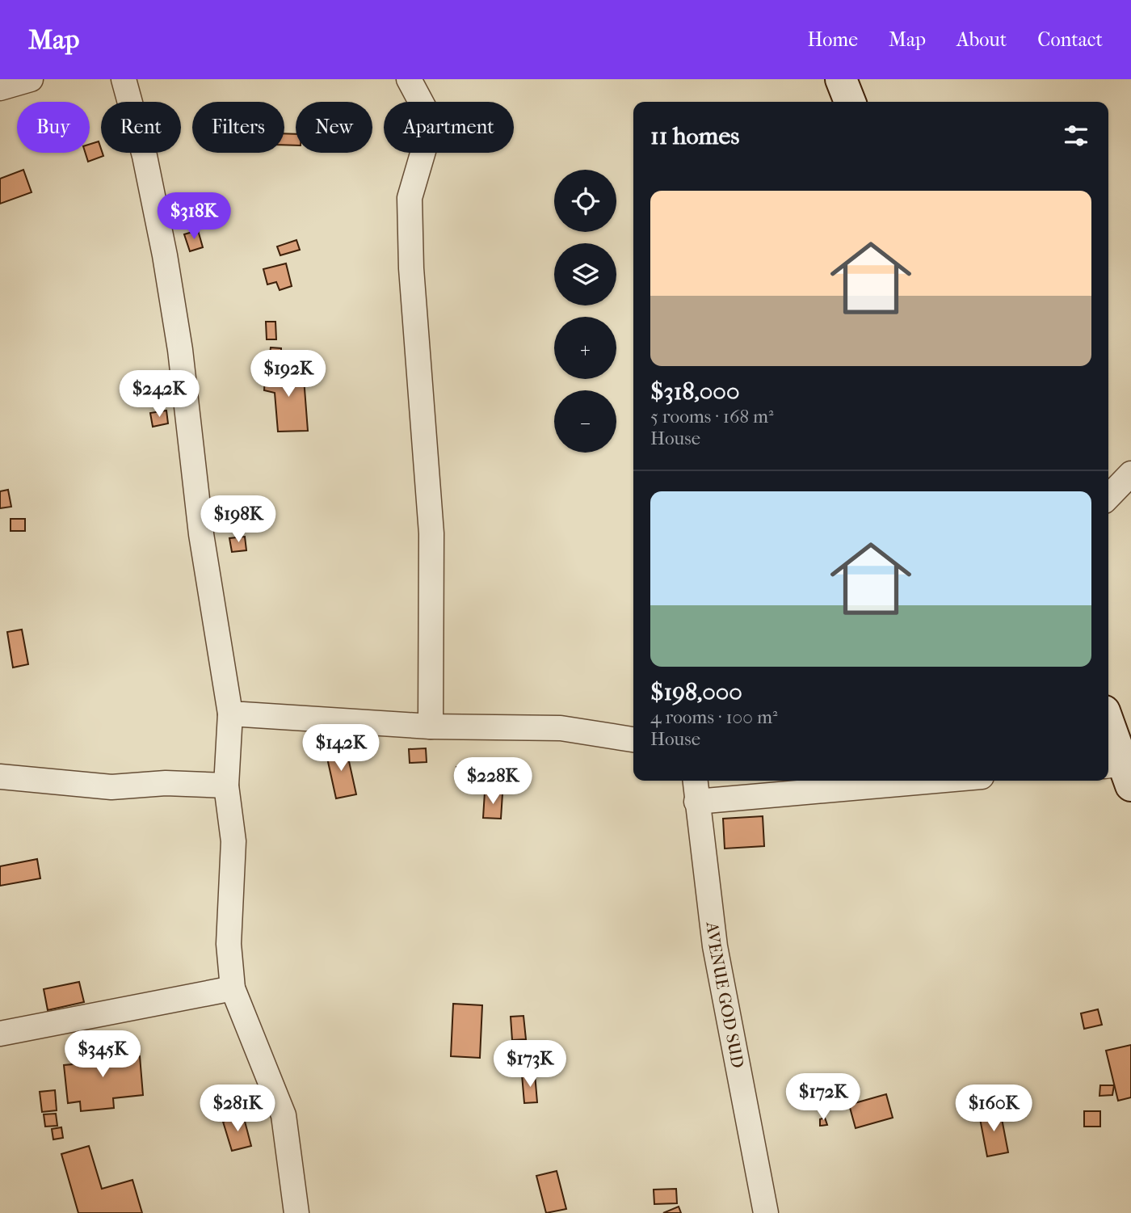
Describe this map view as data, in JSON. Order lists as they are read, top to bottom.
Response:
{
  "streets": {
    "street": ["AVENUE GOD SUD"]
  },
  "page": {
    "header": "Map",
    "nav": [
      "Home",
      "Map",
      "About",
      "Contact"
    ],
    "chip": [
      "Buy",
      "Rent",
      "Filters",
      "New",
      "Apartment"
    ],
    "heading": "11 homes",
    "map_buttons": ["+", "−"],
    "list": [
      {
        "name": "$318,000",
        "note": "5 rooms · 168 m² · House"
      },
      {
        "name": "$198,000",
        "note": "4 rooms · 100 m² · House"
      }
    ],
    "price": [
      "$318K",
      "$192K",
      "$242K",
      "$198K",
      "$142K",
      "$228K",
      "$345K",
      "$173K",
      "$172K",
      "$281K",
      "$160K"
    ]
  }
}
